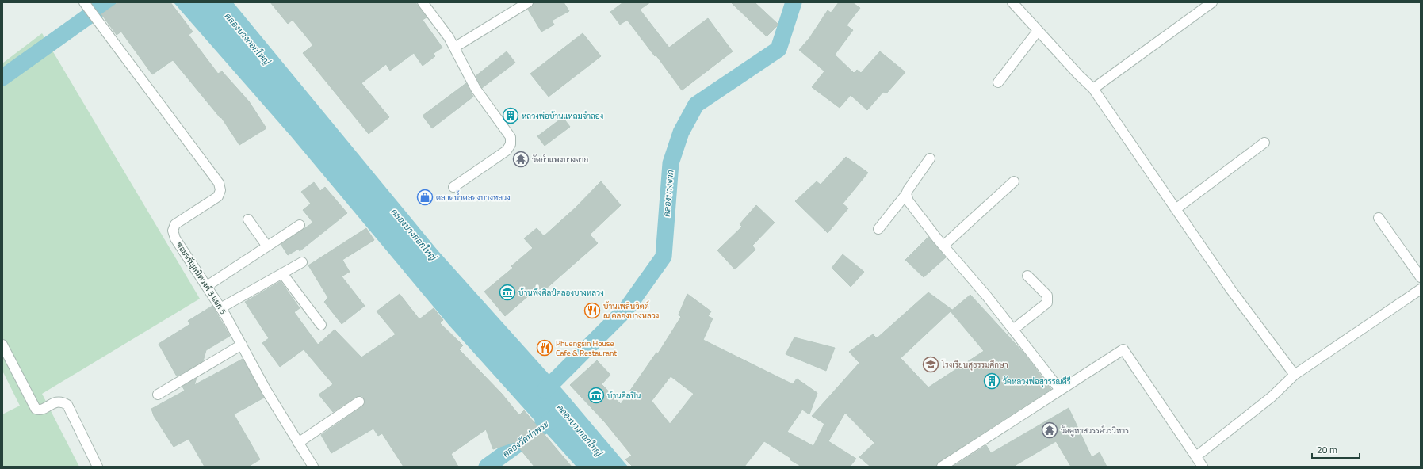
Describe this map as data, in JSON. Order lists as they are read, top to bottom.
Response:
{
  "streets": {
    "street": ["ซอยจรัญสนิทวงศ์ 3 แยก 5"]
  },
  "water": ["คลองบางกอกใหญ่", "คลองบางจาก", "คลองวัดท่าพระ"],
  "places": {
    "building": ["หลวงพ่อบ้านแหลมจำลอง", "วัดหลวงพ่อสุวรรณคีรี"],
    "temple": ["วัดกำแพงบางจาก", "วัดคูหาสวรรค์วรวิหาร"],
    "shop": ["ตลาดน้ำคลองบางหลวง"],
    "museum": ["บ้านพึ่งศิลป์คลองบางหลวง", "บ้านศิลปิน"],
    "restaurant": ["บ้านเพลินจิตต์ ณ คลองบางหลวง", "Phuengsin House Cafe & Restaurant"],
    "school or university": ["โรงเรียนสุธรรมศึกษา"]
  },
  "scale_bar": "20 m"
}
